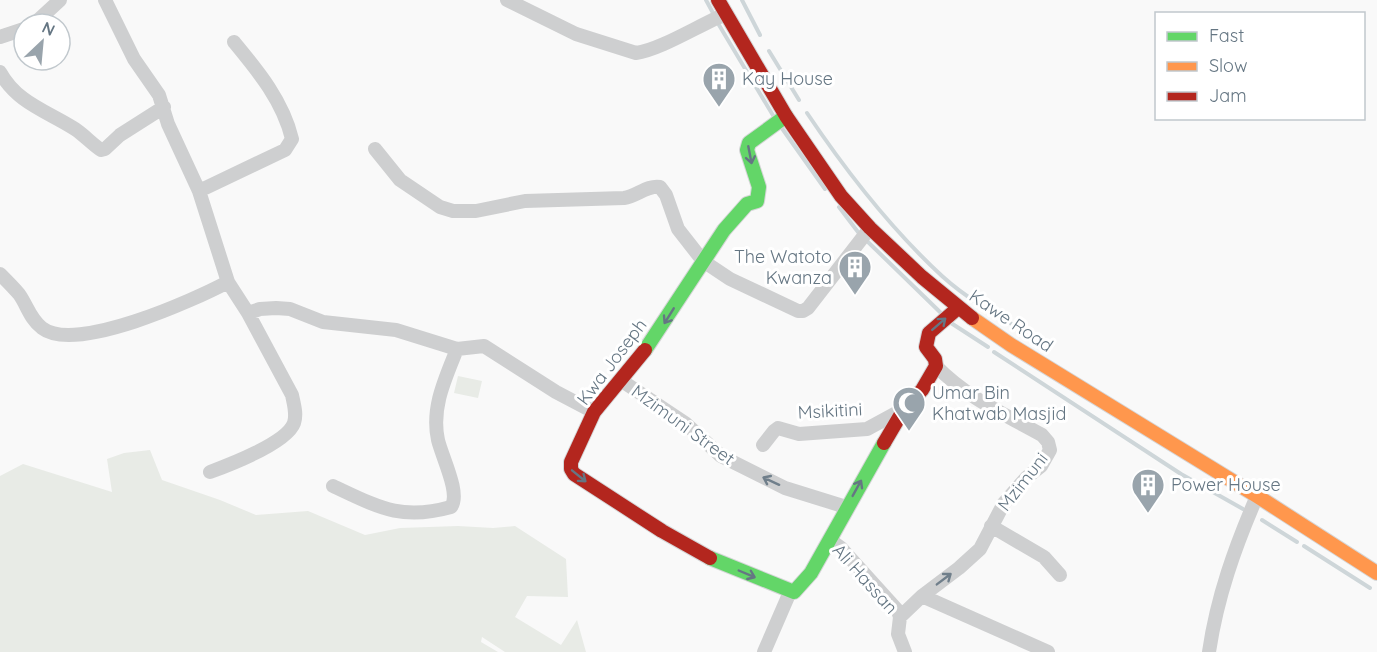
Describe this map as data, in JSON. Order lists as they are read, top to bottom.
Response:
{
  "streets": {
    "street": [
      "Kawe Road",
      "Kwa Joseph",
      "Msikitini",
      "Mzimuni Street",
      "Mzimuni",
      "Ali Hassan"
    ]
  },
  "crossings": [
    ["Kawe Road", "Kwa Joseph"],
    ["Kwa Joseph", "Mzimuni Street"],
    ["Msikitini", "Mzimuni Street"],
    ["Msikitini", "Mzimuni"],
    ["Msikitini", "Ali Hassan"],
    ["Mzimuni", "Ali Hassan"]
  ],
  "one_way": ["Mzimuni Street"],
  "places": {
    "building": ["Kay House", "The Watoto Kwanza", "Power House"],
    "mosque": ["Umar Bin Khatwab Masjid"]
  },
  "legend": ["Fast", "Slow", "Jam"],
  "north": "top right"
}
